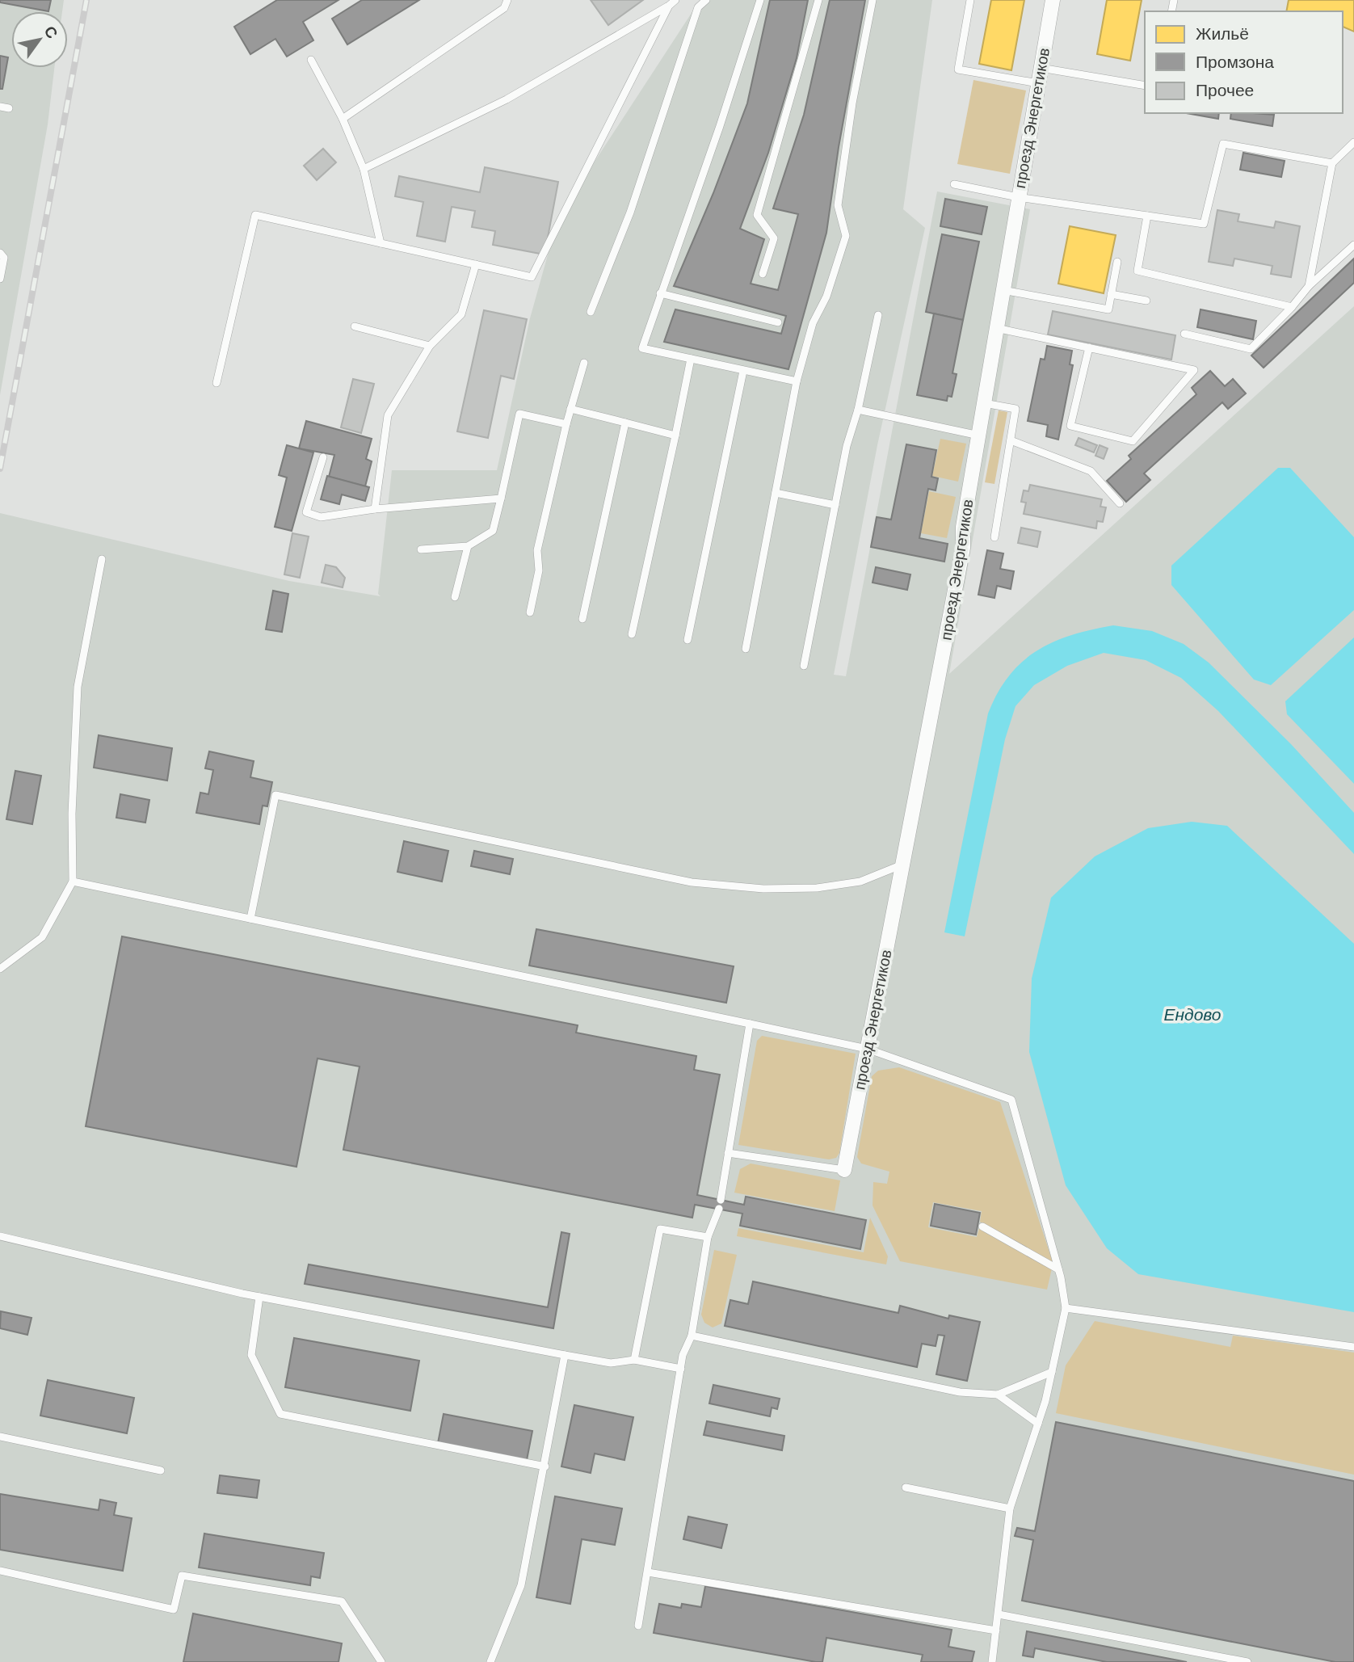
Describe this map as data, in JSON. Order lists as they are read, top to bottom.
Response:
{
  "streets": {
    "street": ["проезд Энергетиков"]
  },
  "water": ["Ендово"],
  "legend": ["Жильё", "Промзона", "Прочее"],
  "north": "top right"
}
